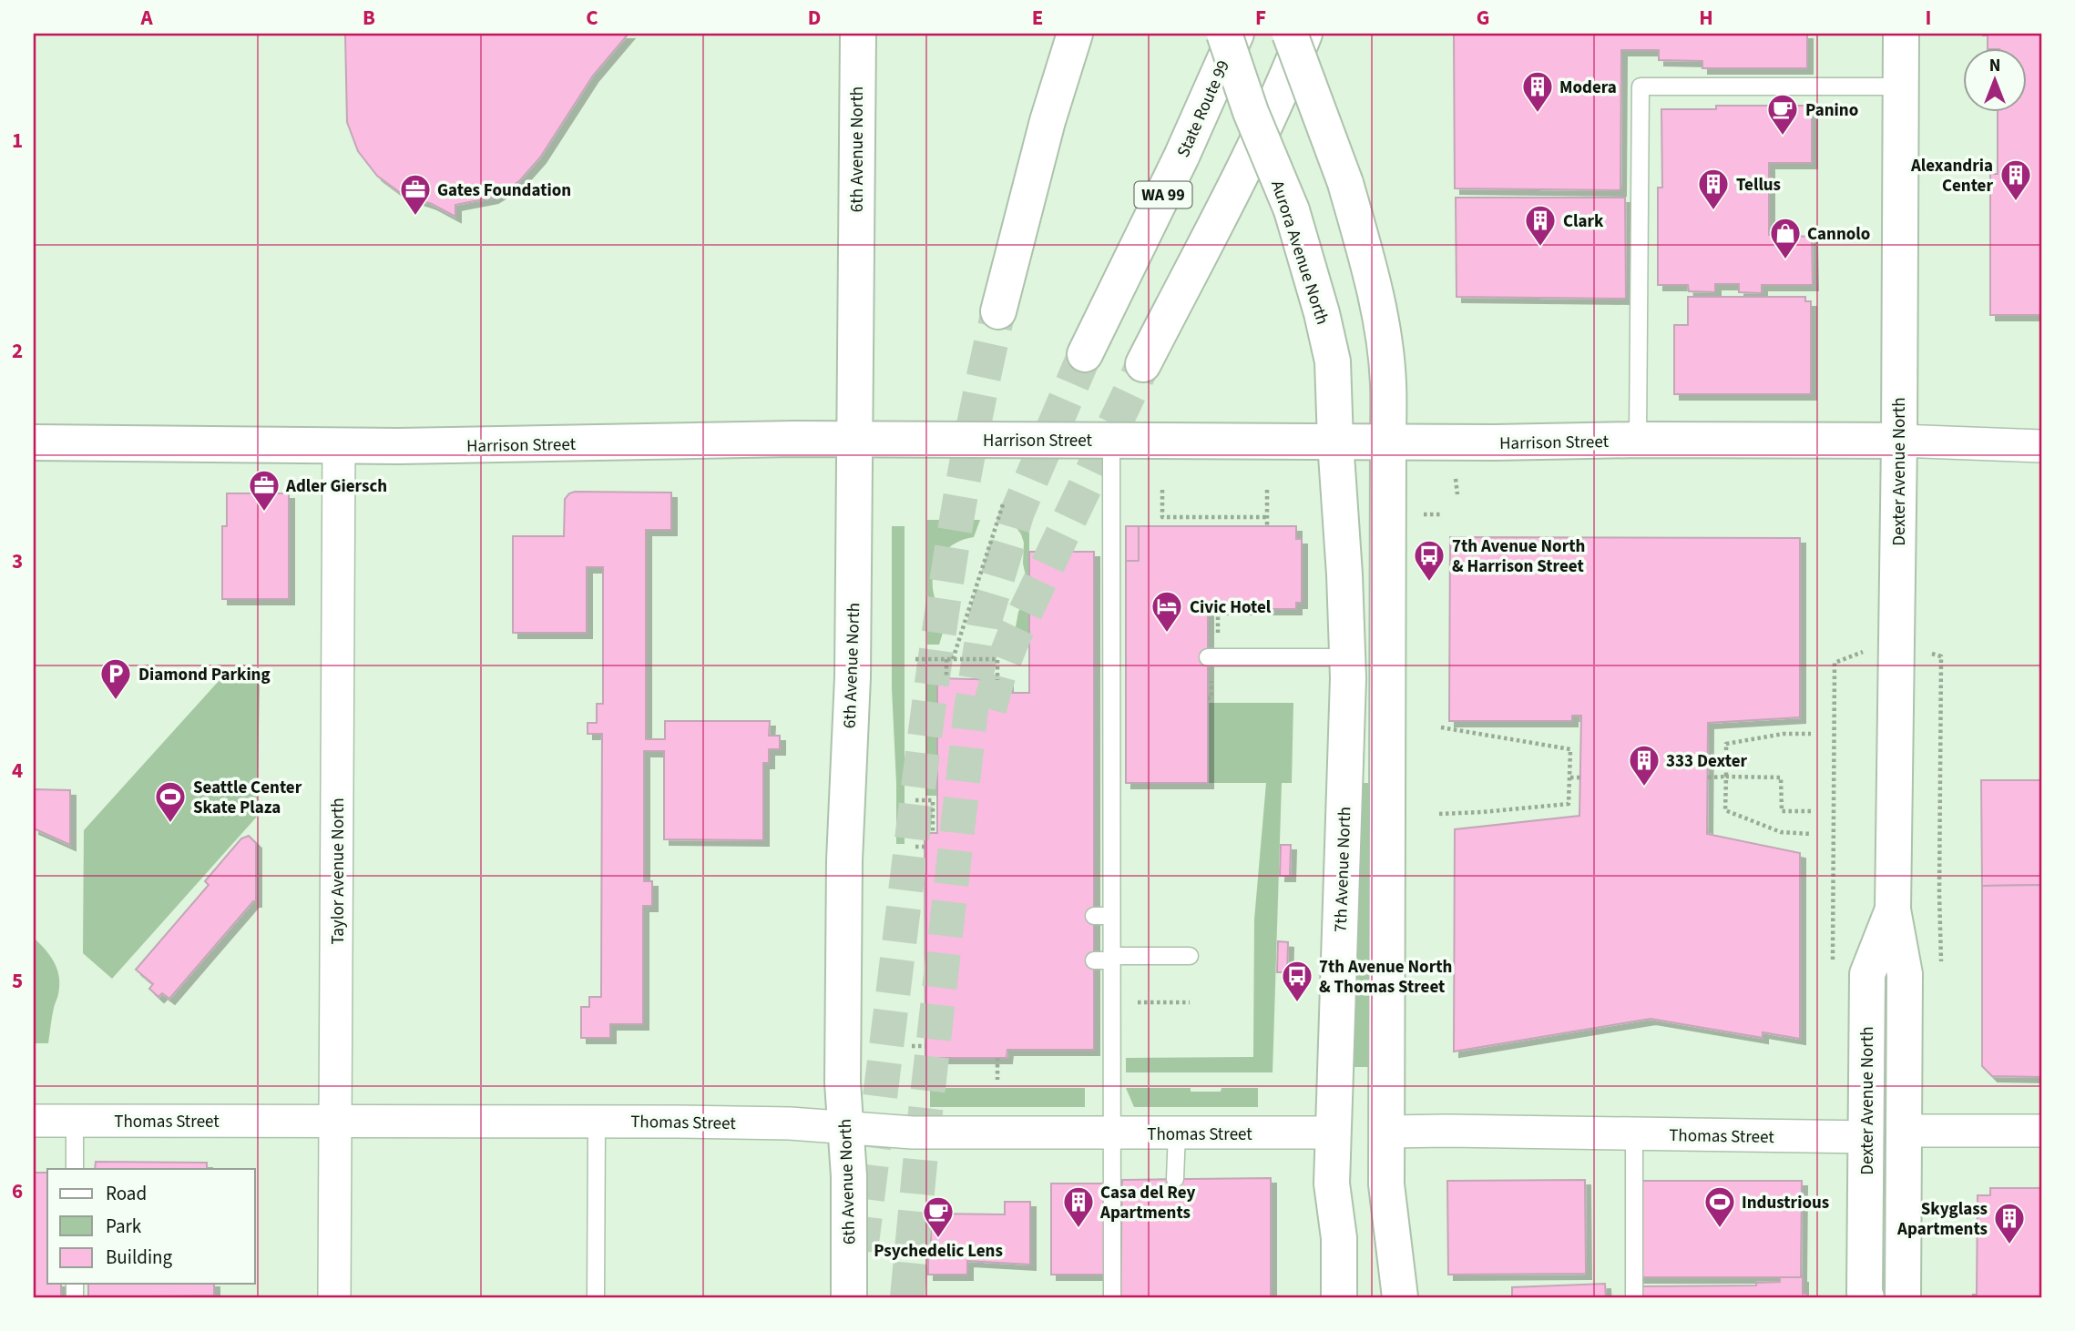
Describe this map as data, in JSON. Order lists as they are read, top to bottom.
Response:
{
  "streets": {
    "main road": [
      "State Route 99",
      "6th Avenue North",
      "WA 99",
      "Aurora Avenue North",
      "Harrison Street",
      "Dexter Avenue North",
      "7th Avenue North"
    ],
    "street": ["Taylor Avenue North", "Thomas Street"]
  },
  "crossings": [
    ["6th Avenue North", "Harrison Street"],
    ["6th Avenue North", "Thomas Street"],
    ["Aurora Avenue North", "Harrison Street"],
    ["Aurora Avenue North", "7th Avenue North"],
    ["Harrison Street", "Dexter Avenue North"],
    ["Harrison Street", "7th Avenue North"],
    ["Harrison Street", "Taylor Avenue North"],
    ["Dexter Avenue North", "Thomas Street"],
    ["7th Avenue North", "Thomas Street"],
    ["Taylor Avenue North", "Thomas Street"]
  ],
  "places": {
    "building": [
      "Modera",
      "Alexandria Center",
      "Tellus",
      "Clark",
      "333 Dexter",
      "Casa del Rey Apartments",
      "Skyglass Apartments"
    ],
    "cafe": ["Panino", "Psychedelic Lens"],
    "office": ["Gates Foundation", "Adler Giersch"],
    "shop": ["Cannolo"],
    "bus stop": ["7th Avenue North & Harrison Street", "7th Avenue North & Thomas Street"],
    "hotel": ["Civic Hotel"],
    "parking": ["Diamond Parking"],
    "sports": ["Seattle Center Skate Plaza", "Industrious"]
  },
  "legend": ["Road", "Park", "Building"],
  "north": "top",
  "grid": {
    "columns": [
      "A",
      "B",
      "C",
      "D",
      "E",
      "F",
      "G",
      "H",
      "I"
    ],
    "rows": [
      "1",
      "2",
      "3",
      "4",
      "5",
      "6"
    ]
  }
}
